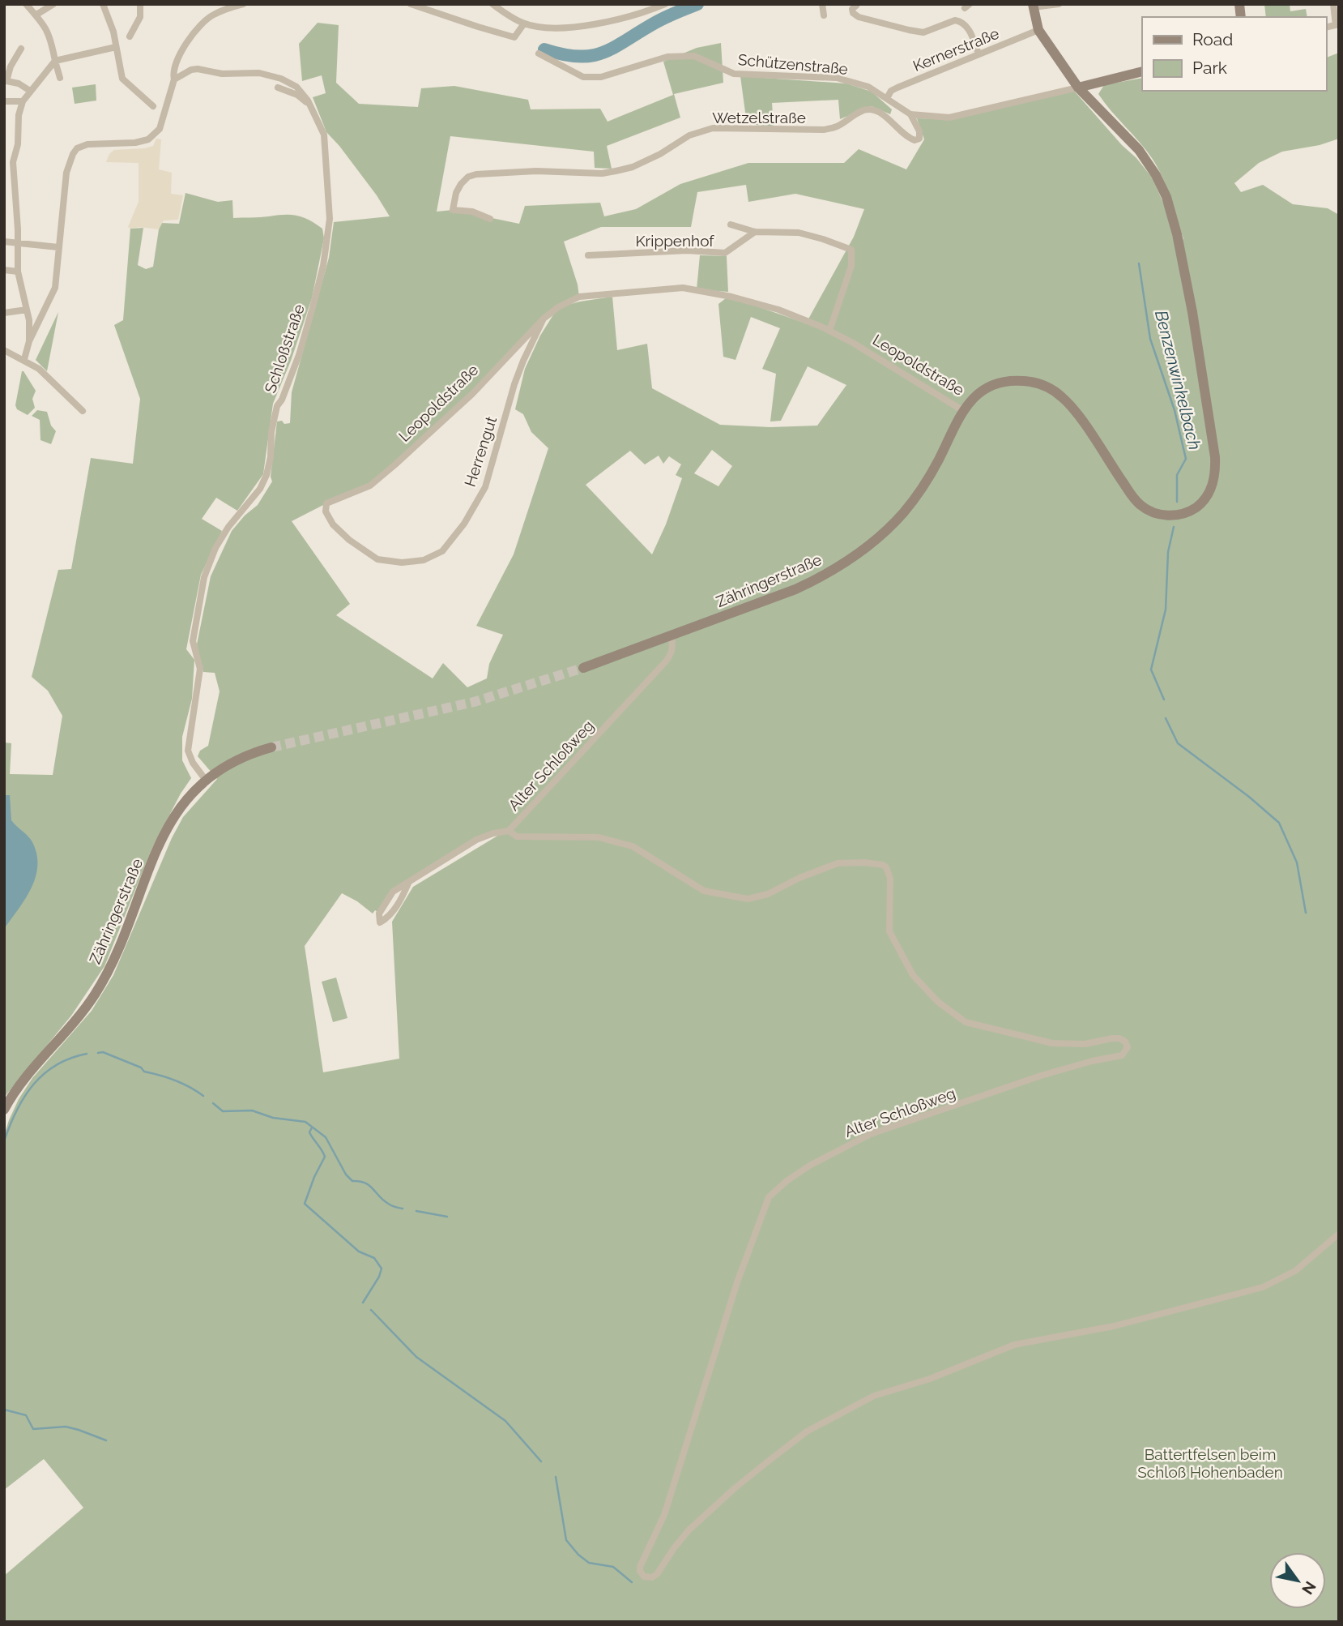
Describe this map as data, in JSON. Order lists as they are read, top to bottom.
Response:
{
  "streets": {
    "main road": ["Leopoldstraße", "Zähringerstraße"],
    "street": [
      "Kernerstraße",
      "Schützenstraße",
      "Wetzelstraße",
      "Krippenhof",
      "Schloßstraße",
      "Herrengut",
      "Alter Schloßweg"
    ]
  },
  "crossings": [
    ["Kernerstraße", "Schützenstraße"],
    ["Kernerstraße", "Leopoldstraße"],
    ["Schützenstraße", "Wetzelstraße"],
    ["Schützenstraße", "Leopoldstraße"],
    ["Krippenhof", "Leopoldstraße"],
    ["Schloßstraße", "Zähringerstraße"],
    ["Leopoldstraße", "Herrengut"],
    ["Leopoldstraße", "Zähringerstraße"],
    ["Zähringerstraße", "Alter Schloßweg"]
  ],
  "water": ["Benzenwinkelbach"],
  "parks": ["Battertfelsen beim Schloß Hohenbaden"],
  "legend": ["Road", "Park"],
  "north": "bottom right"
}
